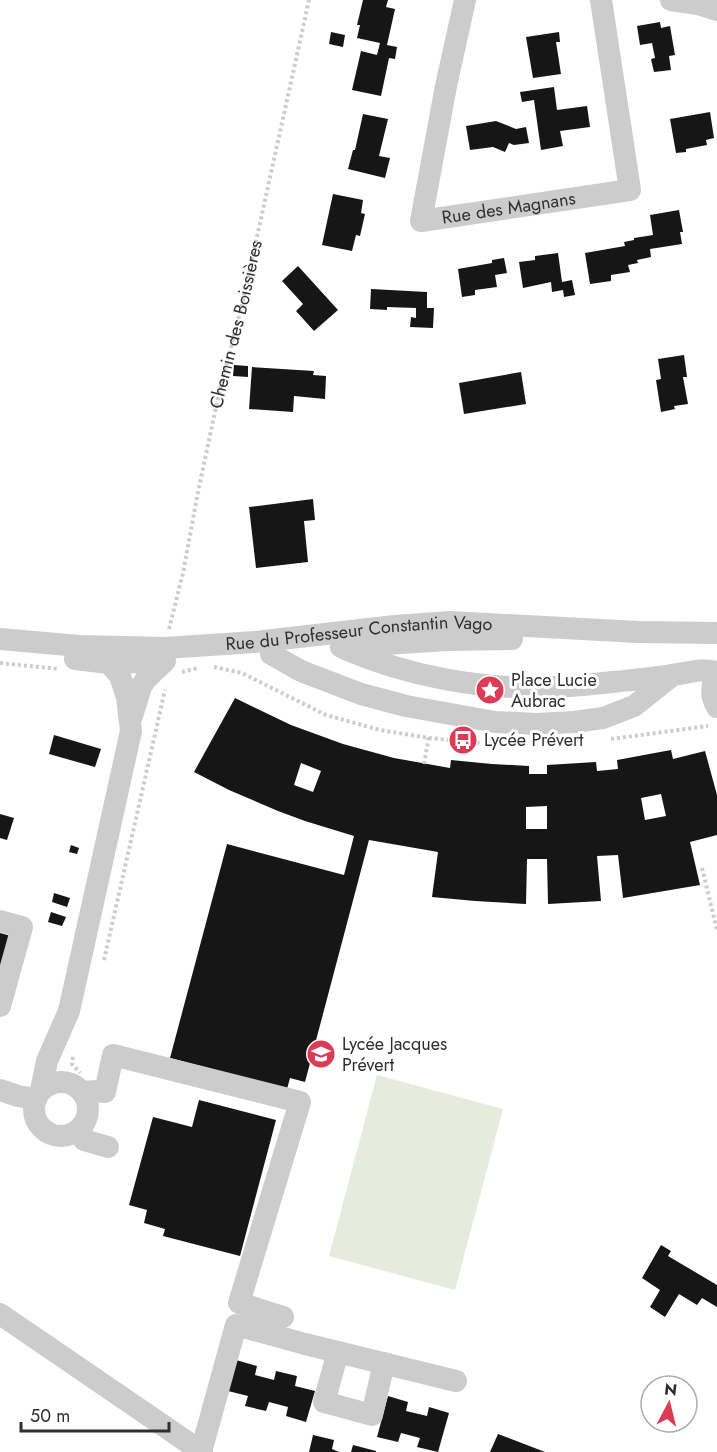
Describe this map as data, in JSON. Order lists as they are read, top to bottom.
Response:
{
  "streets": {
    "street": ["Rue des Magnans", "Rue du Professeur Constantin Vago"],
    "path": ["Chemin des Boissières"]
  },
  "crossings": [
    ["Chemin des Boissières", "Rue du Professeur Constantin Vago"]
  ],
  "places": {
    "place": ["Place Lucie Aubrac"],
    "bus stop": ["Lycée Prévert"],
    "school or university": ["Lycée Jacques Prévert"]
  },
  "scale_bar": "50 m",
  "north": "top"
}
